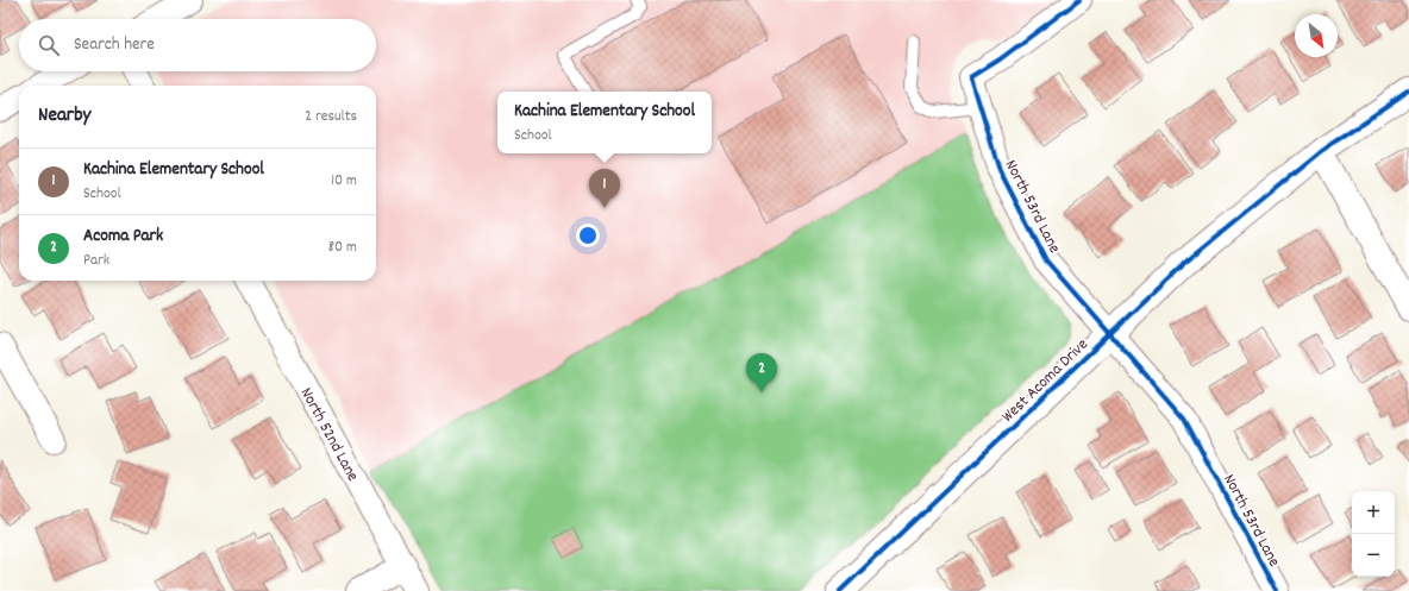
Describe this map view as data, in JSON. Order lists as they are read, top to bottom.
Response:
{
  "streets": {
    "street": ["North 53rd Lane", "West Acoma Drive", "North 52nd Lane"]
  },
  "crossings": [
    ["North 53rd Lane", "West Acoma Drive"]
  ],
  "north": "bottom right",
  "page": {
    "search": "Search here",
    "heading": ["Nearby", "2 results"],
    "popup": ["Kachina Elementary School", "School"],
    "list": [
      {
        "mark": "1",
        "name": "Kachina Elementary School",
        "note": "School",
        "value": "10 m"
      },
      {
        "mark": "2",
        "name": "Acoma Park",
        "note": "Park",
        "value": "80 m"
      }
    ],
    "pins": ["1", "2"],
    "map_buttons": ["+", "−"]
  }
}
